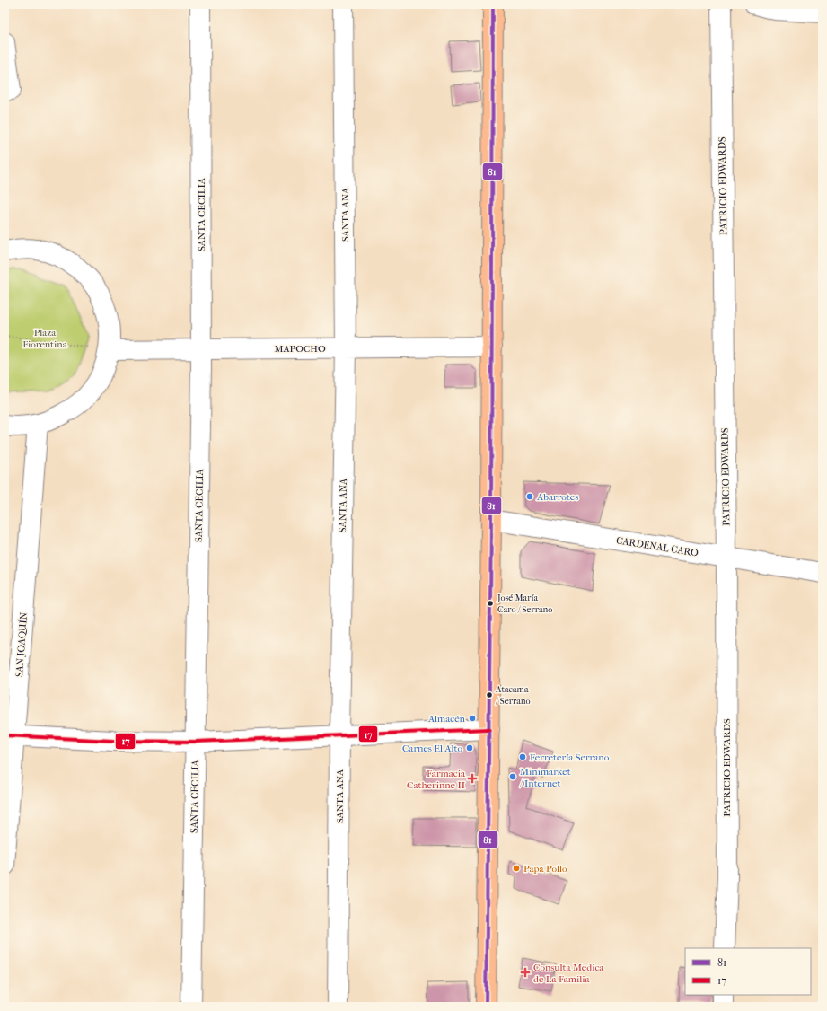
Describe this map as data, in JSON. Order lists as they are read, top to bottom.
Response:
{
  "streets": {
    "street": [
      "PATRICIO EDWARDS",
      "SANTA CECILIA",
      "SANTA ANA",
      "MAPOCHO",
      "CARDENAL CARO",
      "SAN JOAQUÍN"
    ]
  },
  "crossings": [
    ["PATRICIO EDWARDS", "CARDENAL CARO"],
    ["SANTA CECILIA", "MAPOCHO"],
    ["SANTA ANA", "MAPOCHO"]
  ],
  "parks": ["Plaza Fiorentina"],
  "places": {
    "other": [
      "Abarrotes",
      "José María Caro / Serrano",
      "Atacama / Serrano",
      "Almacén",
      "Carnes El Alto",
      "Ferretería Serrano",
      "Minimarket / Internet",
      "Papa Pollo"
    ],
    "health": ["Farmacia Catherinne II", "Consulta Medica de La Familia"]
  },
  "lines": ["transit line 81", "transit line 17"],
  "legend": ["81", "17"]
}
